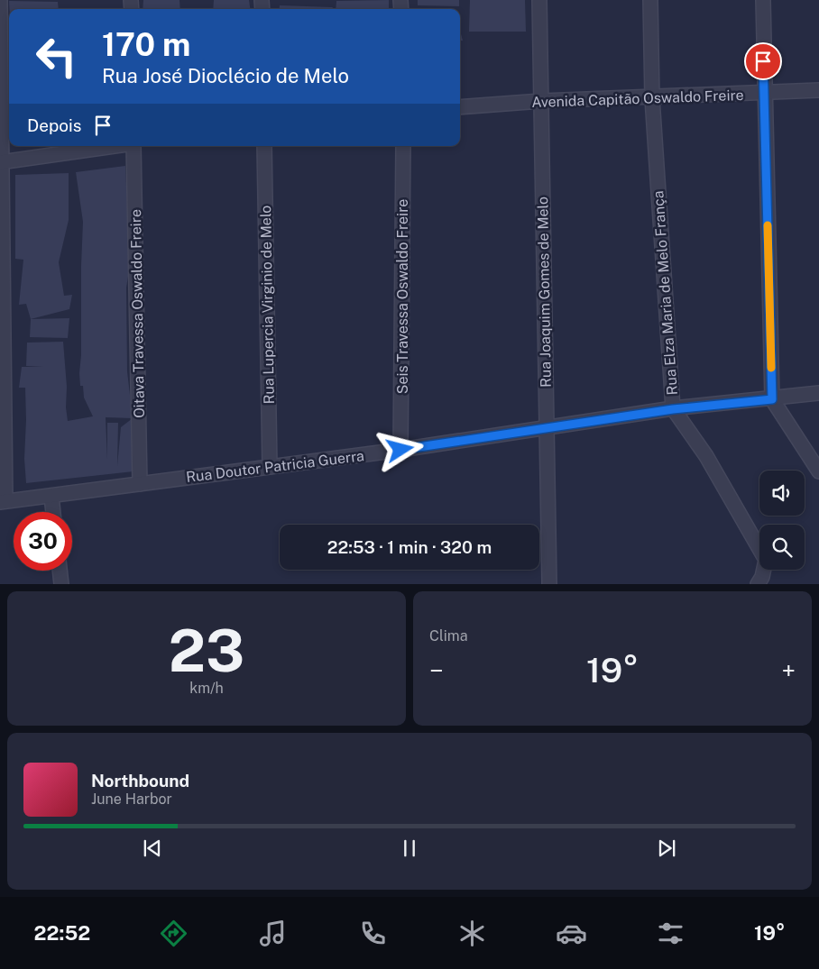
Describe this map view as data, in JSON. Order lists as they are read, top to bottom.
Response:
{
  "streets": {
    "street": [
      "Avenida Capitão Oswaldo Freire",
      "Rua Joaquim Gomes de Melo",
      "Rua Elza Maria de Melo França",
      "Seis Travessa Oswaldo Freire",
      "Rua Lupercia Virginio de Melo",
      "Oitava Travessa Oswaldo Freire",
      "Rua Doutor Patricia Guerra"
    ]
  },
  "crossings": [
    ["Avenida Capitão Oswaldo Freire", "Rua Joaquim Gomes de Melo"],
    ["Avenida Capitão Oswaldo Freire", "Rua Elza Maria de Melo França"],
    ["Rua Joaquim Gomes de Melo", "Rua Doutor Patricia Guerra"],
    ["Rua Elza Maria de Melo França", "Rua Doutor Patricia Guerra"],
    ["Seis Travessa Oswaldo Freire", "Rua Doutor Patricia Guerra"],
    ["Rua Lupercia Virginio de Melo", "Rua Doutor Patricia Guerra"],
    ["Oitava Travessa Oswaldo Freire", "Rua Doutor Patricia Guerra"]
  ],
  "page": {
    "turn": ["170 m", "Rua José Dioclécio de Melo"],
    "then": "Depois",
    "limit": "30",
    "trip": "22:53 · 1 min · 320 m",
    "tile": [
      ["23", "km/h"],
      "Clima"
    ],
    "heat": ["−", "19°", "+"],
    "song": ["Northbound", "June Harbor"],
    "tabs": ["22:52", "19°"]
  }
}
